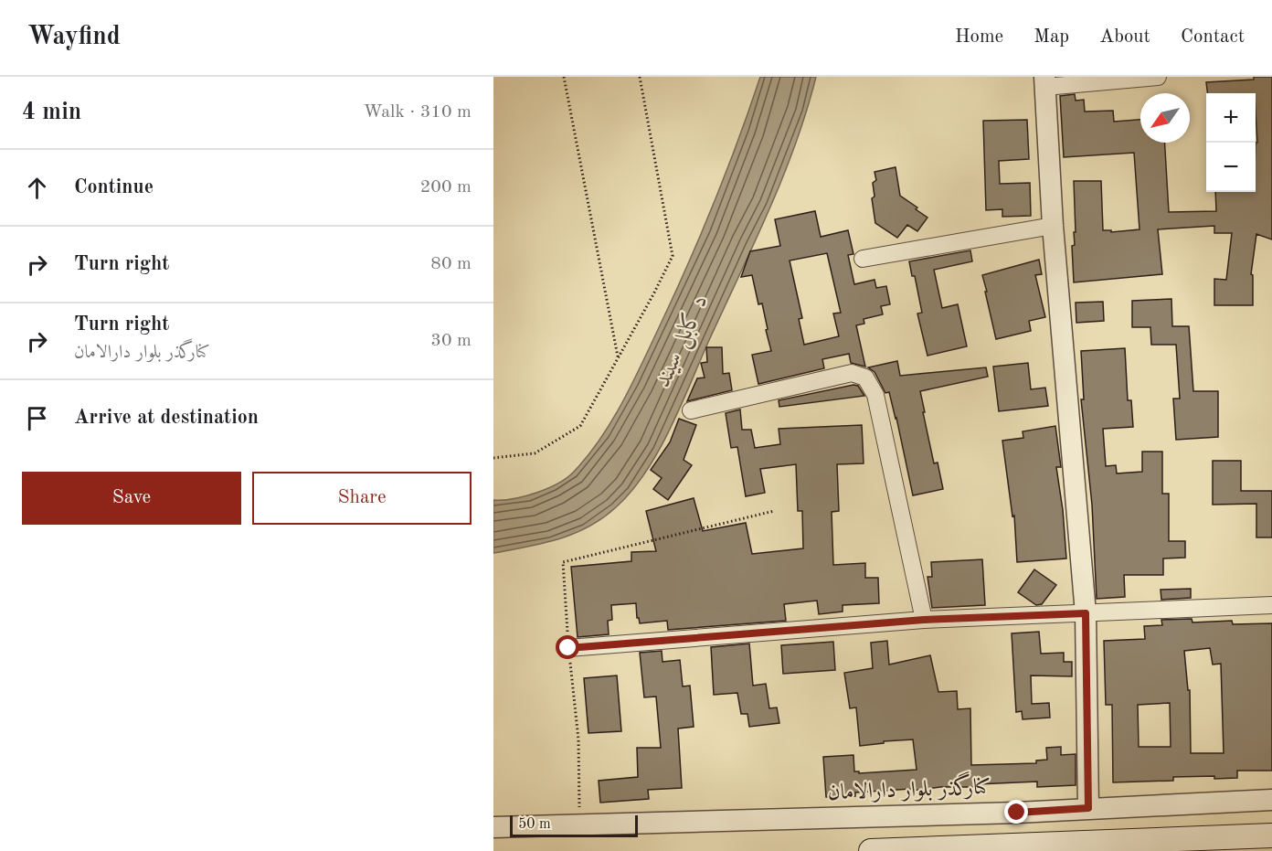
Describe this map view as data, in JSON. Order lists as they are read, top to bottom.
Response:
{
  "streets": {
    "street": ["کنارگذر بلوار دارالامان"]
  },
  "water": ["د کابل سيند"],
  "scale_bar": "50 m",
  "north": "bottom left",
  "page": {
    "header": "Wayfind",
    "nav": [
      "Home",
      "Map",
      "About",
      "Contact"
    ],
    "heading": ["4 min", "Walk · 310 m"],
    "map_buttons": ["+", "−"],
    "list": [
      ["Continue", "200 m"],
      ["Turn right", "80 m"],
      ["Turn right", "کنارگذر بلوار دارالامان", "30 m"],
      "Arrive at destination"
    ],
    "buttons": ["Save", "Share"],
    "scale": "50 m"
  }
}
